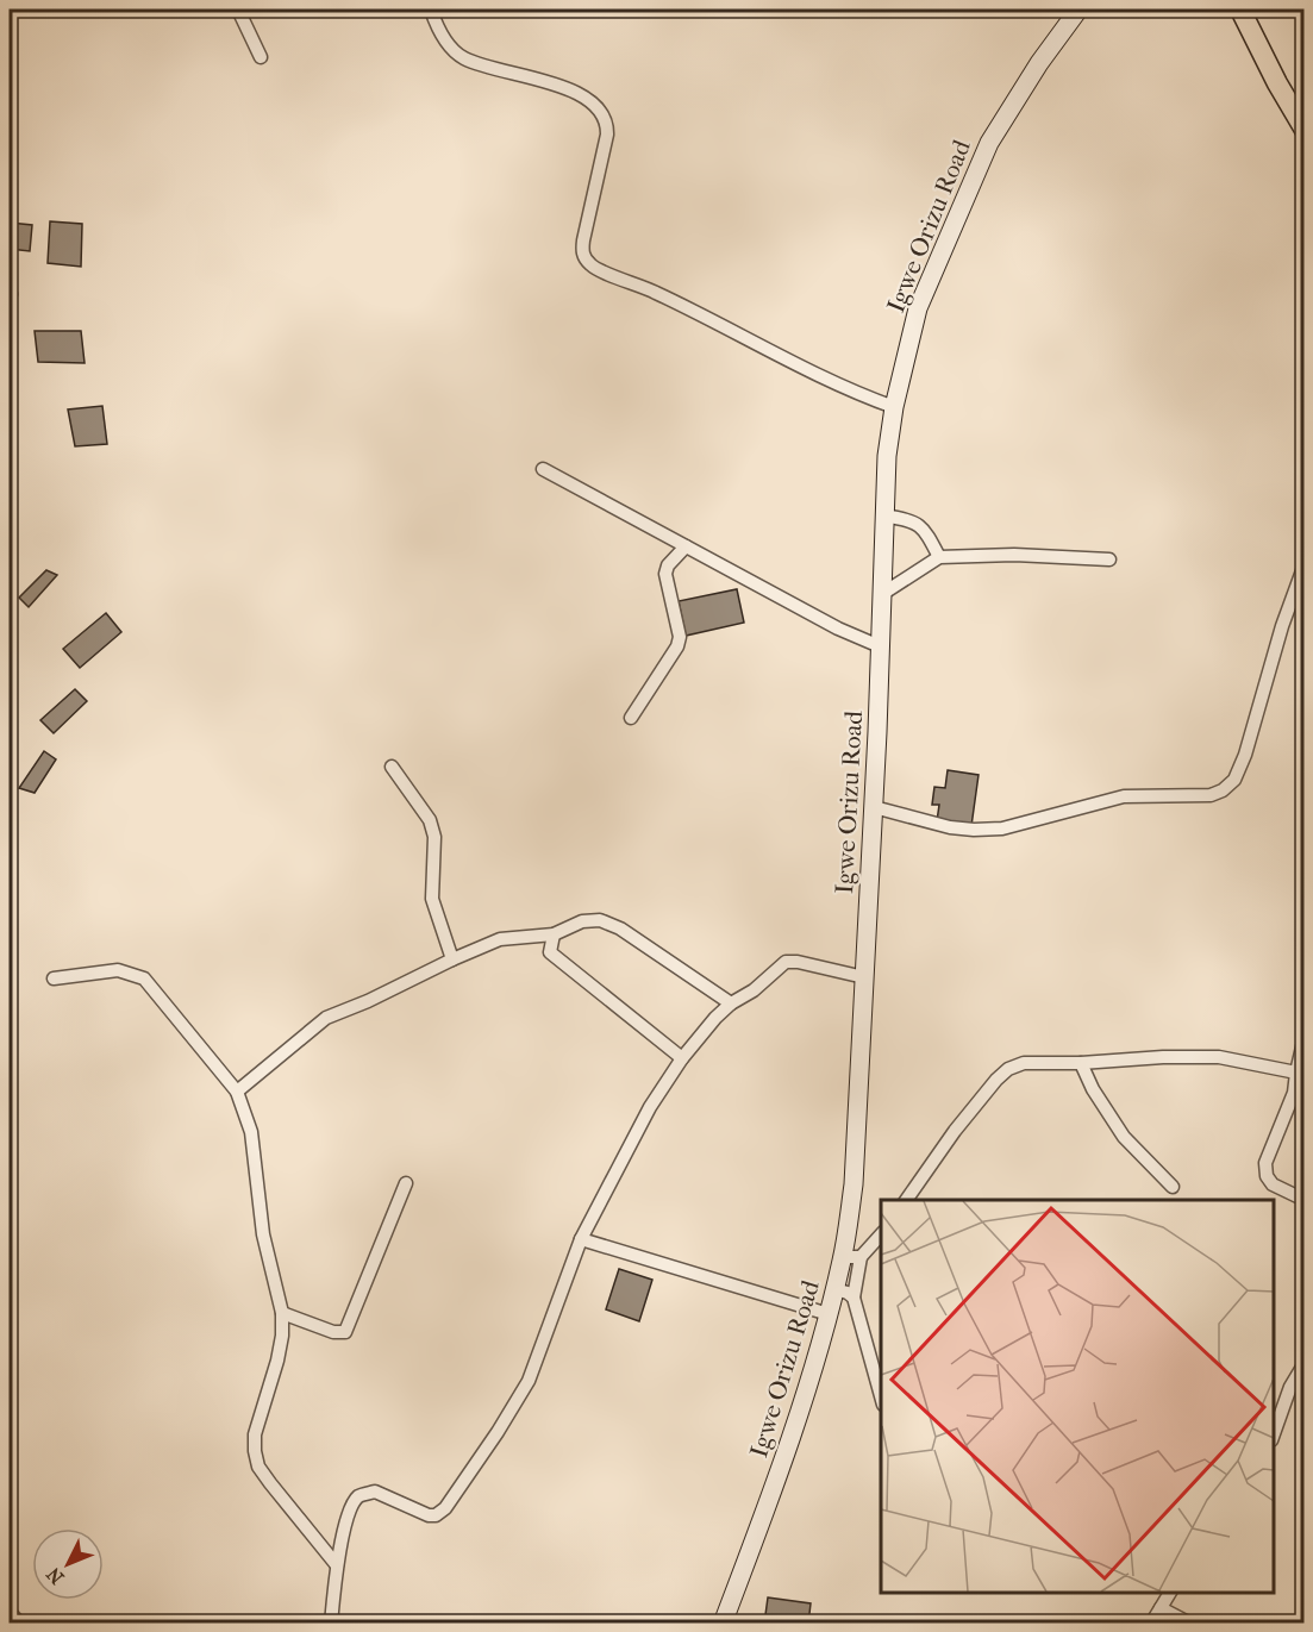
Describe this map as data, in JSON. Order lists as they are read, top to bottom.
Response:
{
  "streets": {
    "main road": ["Igwe Orizu Road"]
  },
  "north": "bottom left"
}
